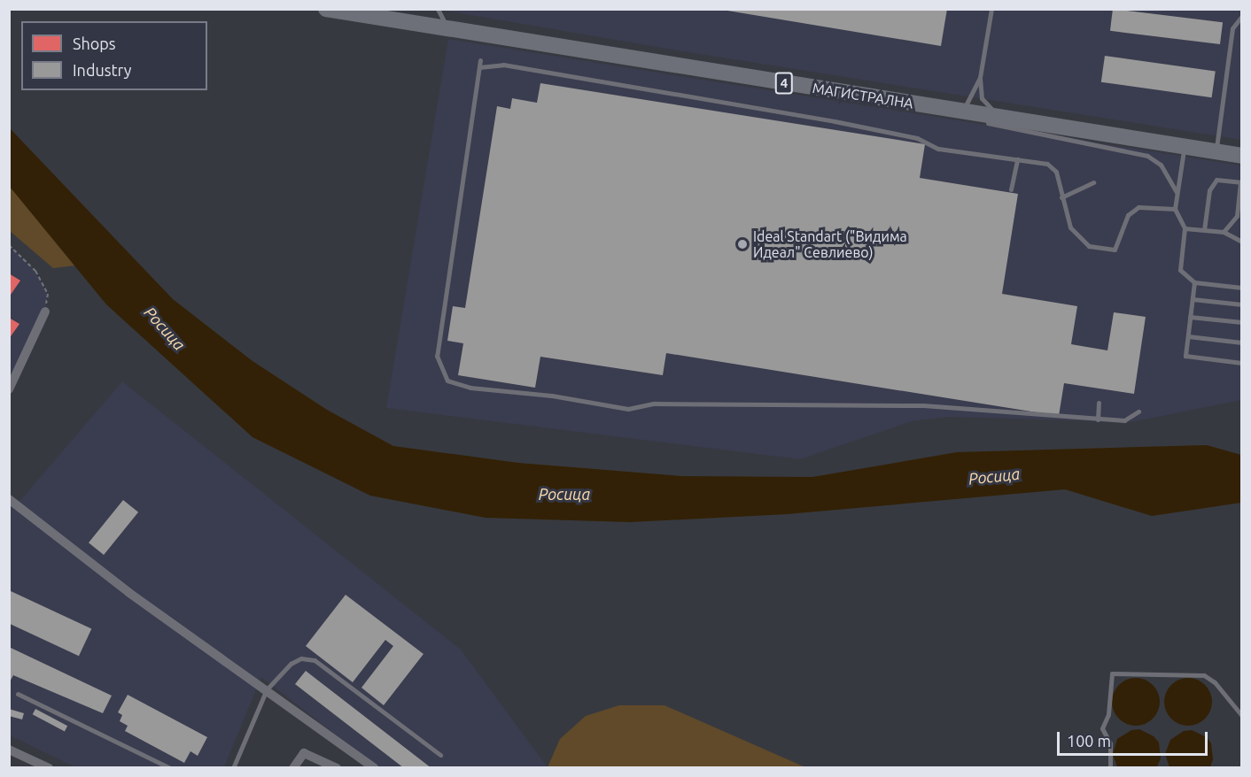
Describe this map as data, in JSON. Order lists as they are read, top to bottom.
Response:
{
  "streets": {
    "main road": ["4", "МАГИСТРАЛНА"]
  },
  "water": ["Росица"],
  "places": ["Ideal Standart (\"Видима Идеал\" Севлиево)"],
  "legend": ["Shops", "Industry"],
  "scale_bar": "100 m"
}
